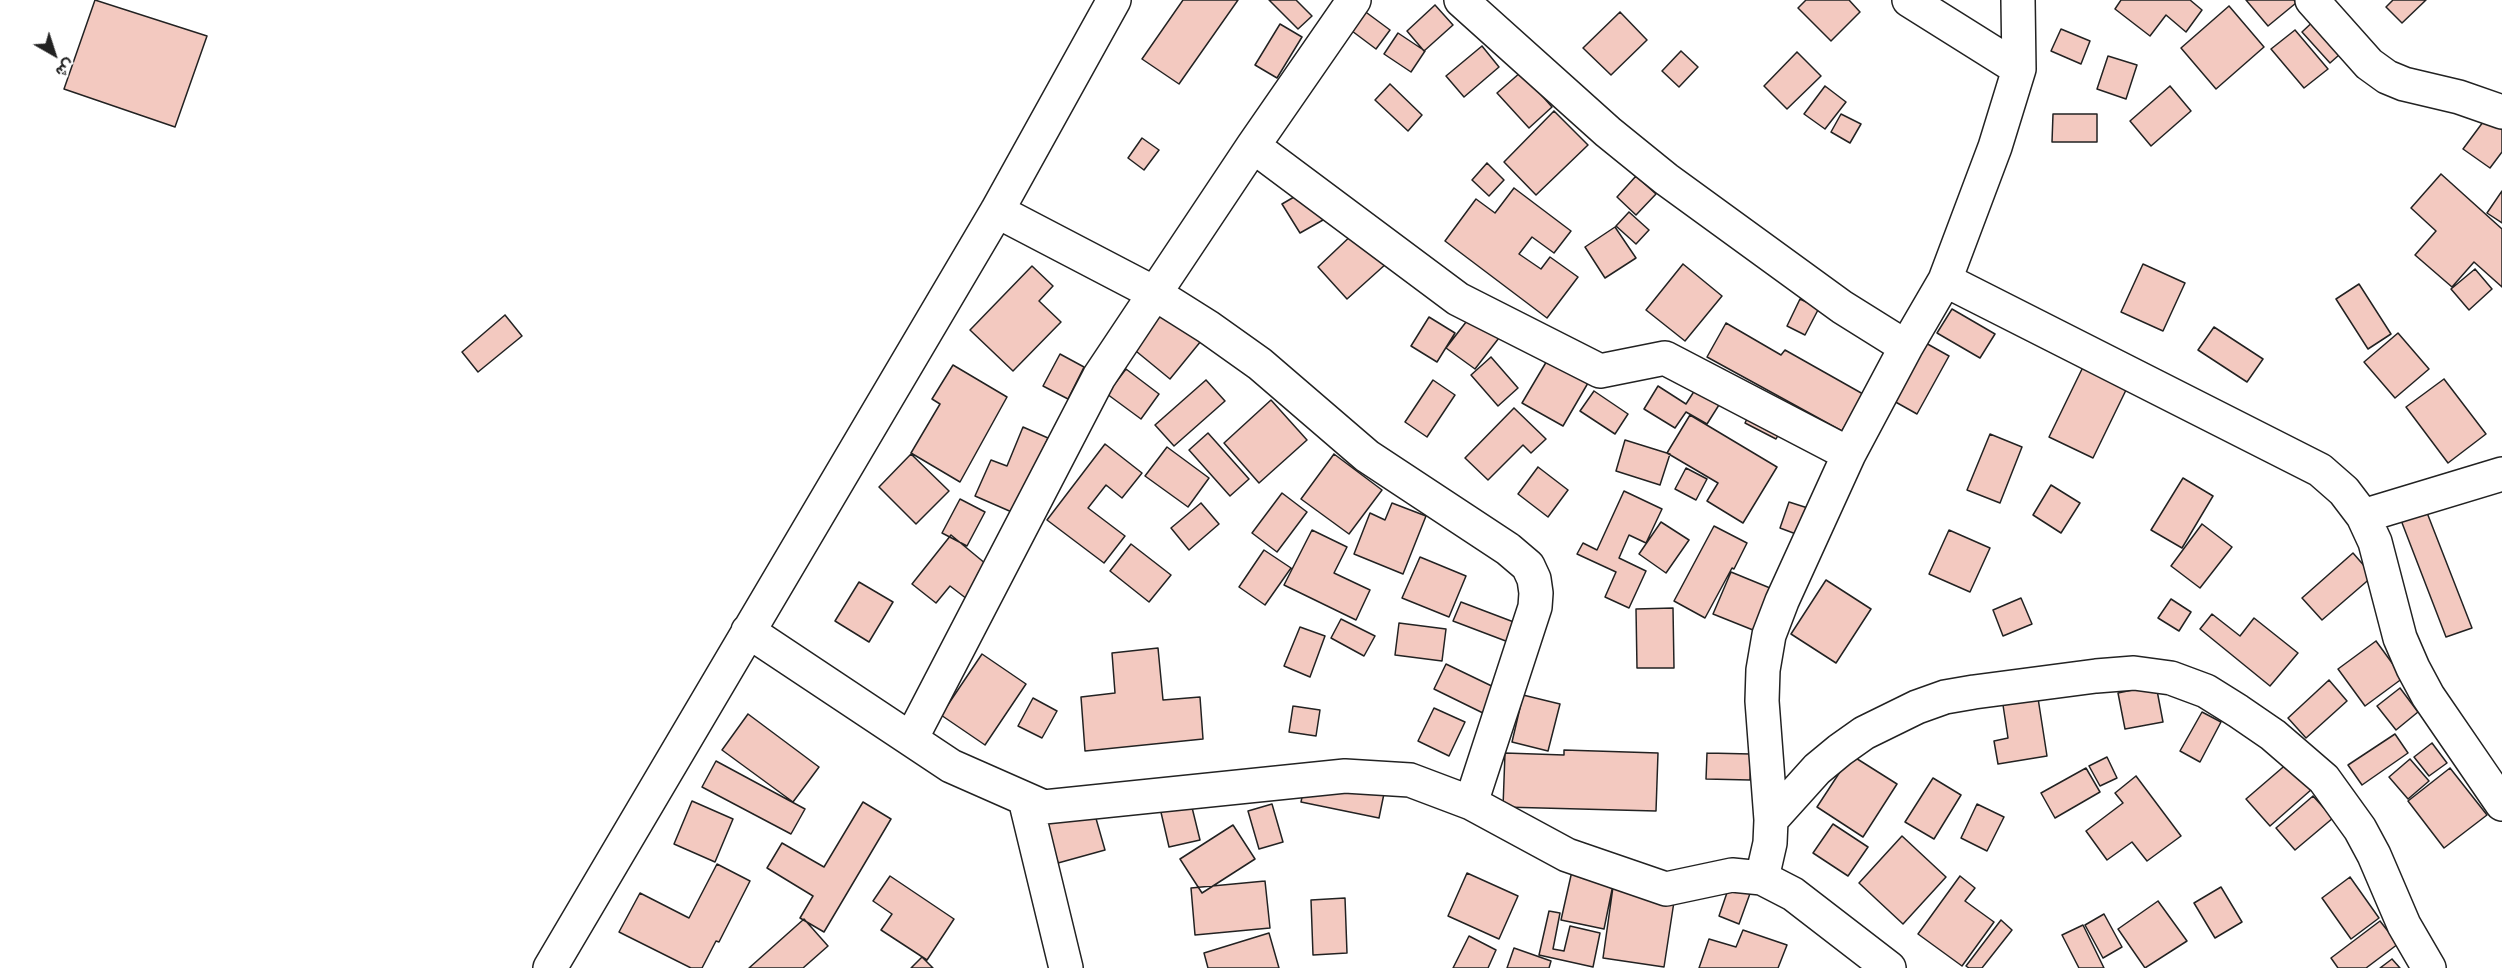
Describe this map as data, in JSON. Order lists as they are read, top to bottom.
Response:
{
  "north": "bottom right"
}
